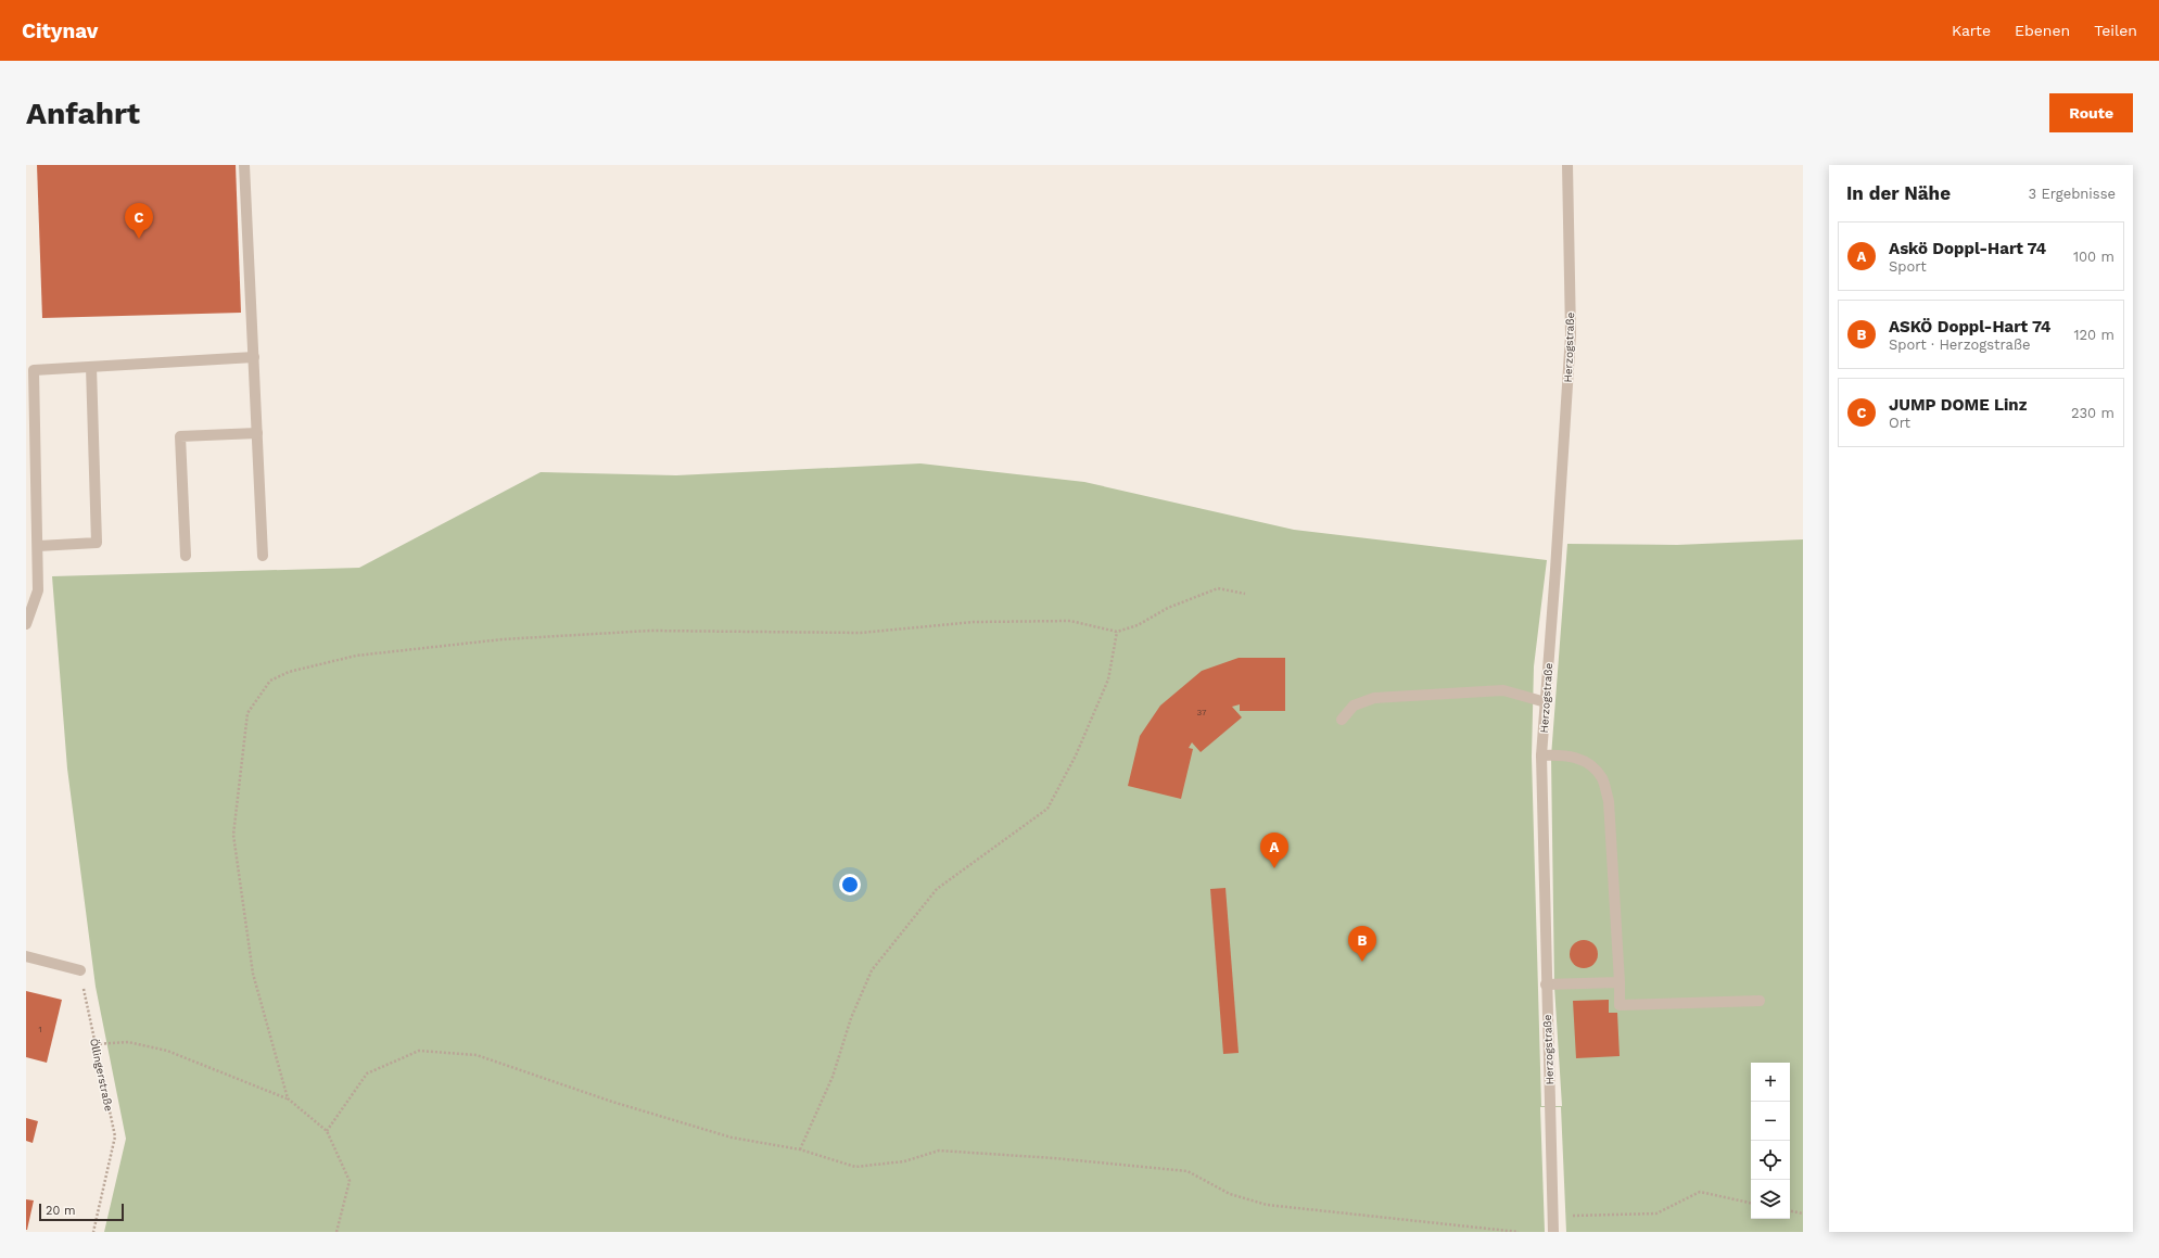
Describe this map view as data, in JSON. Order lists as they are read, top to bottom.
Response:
{
  "streets": {
    "street": ["Herzogstraße"],
    "path": ["Öllingerstraße"]
  },
  "house_numbers": ["37", "1"],
  "scale_bar": "20 m",
  "page": {
    "header": "Citynav",
    "nav": ["Karte", "Ebenen", "Teilen"],
    "buttons": "Route",
    "title": "Anfahrt",
    "heading": ["In der Nähe", "3 Ergebnisse"],
    "pins": ["C", "A", "B"],
    "list": [
      {
        "mark": "A",
        "name": "Askö Doppl-Hart 74",
        "note": "Sport",
        "value": "100 m"
      },
      {
        "mark": "B",
        "name": "ASKÖ Doppl-Hart 74",
        "note": "Sport · Herzogstraße",
        "value": "120 m"
      },
      {
        "mark": "C",
        "name": "JUMP DOME Linz",
        "note": "Ort",
        "value": "230 m"
      }
    ],
    "map_buttons": ["+", "−"],
    "scale": "20 m"
  }
}
